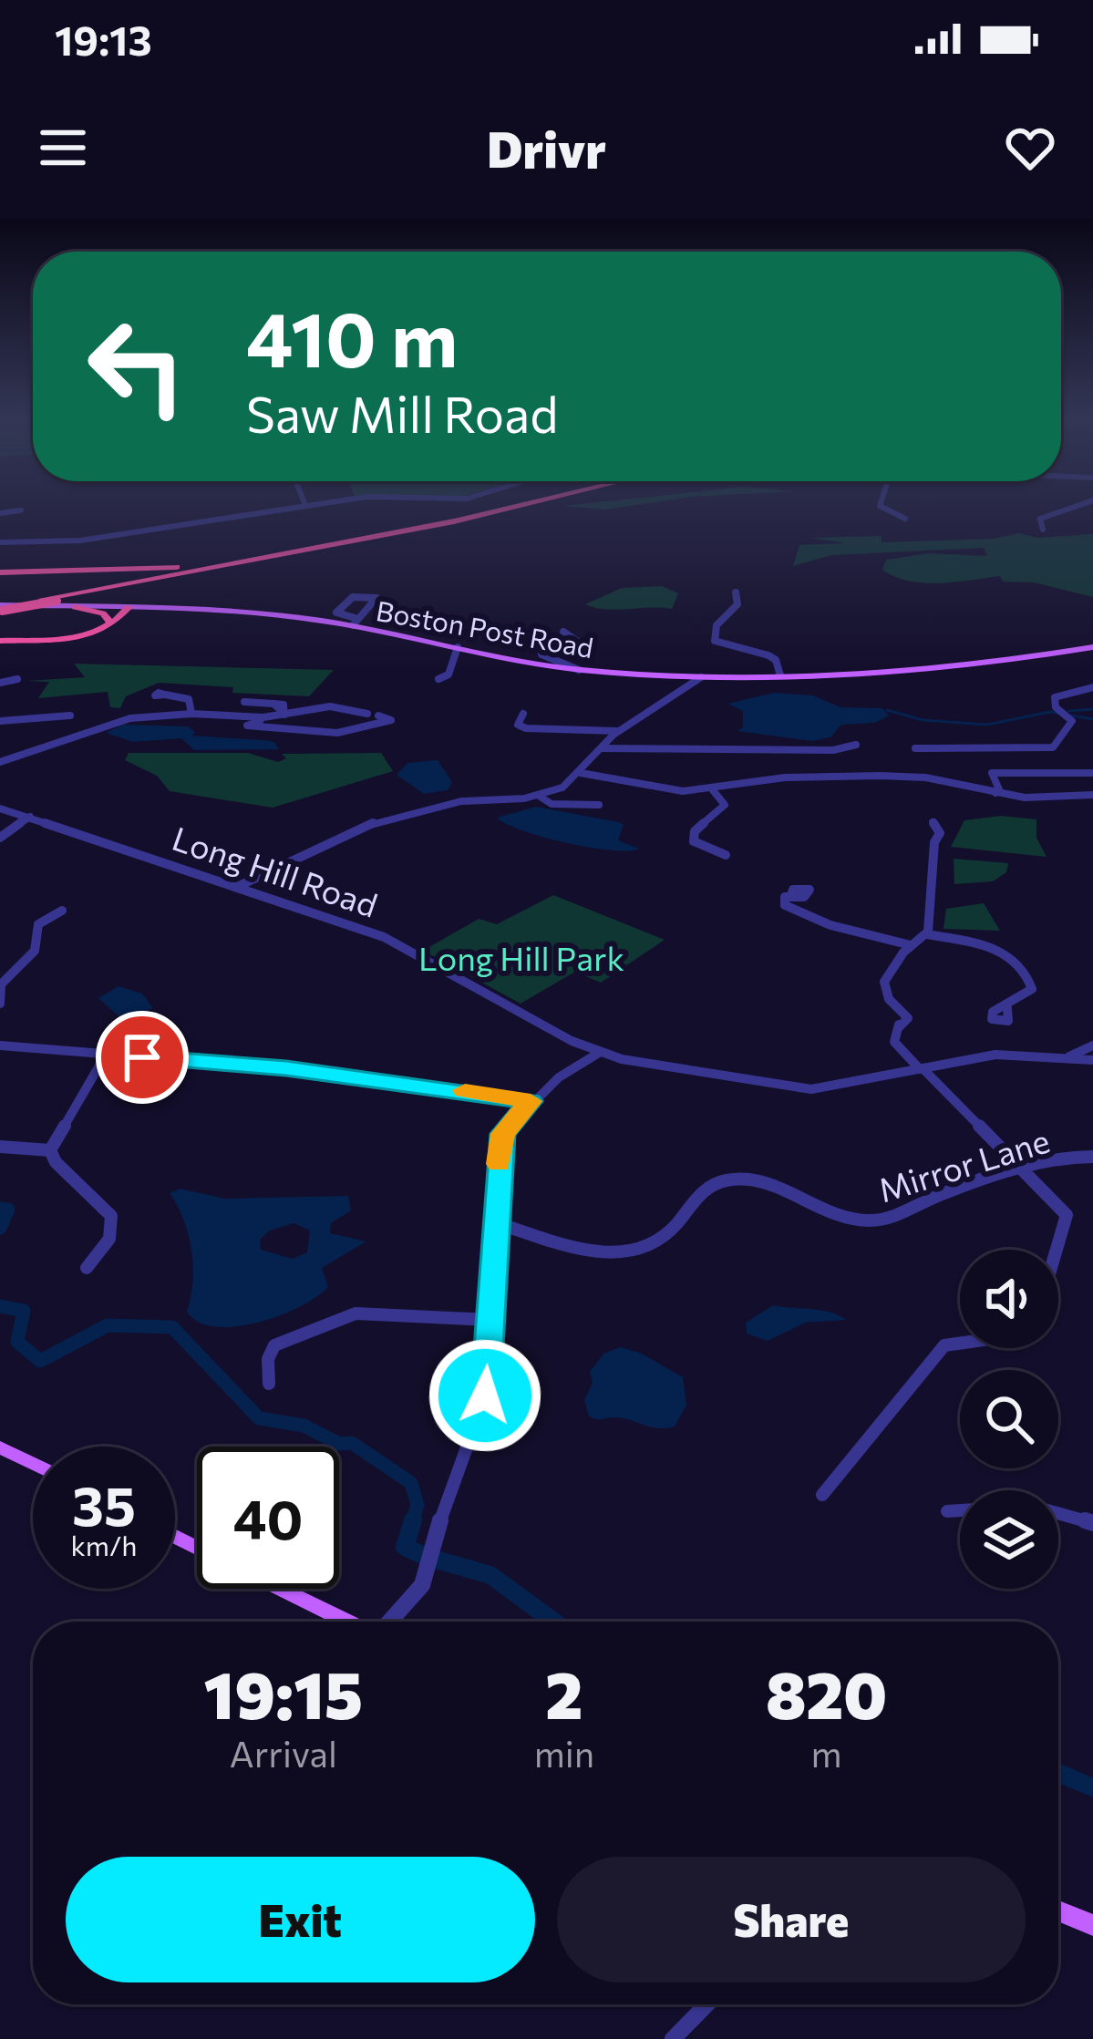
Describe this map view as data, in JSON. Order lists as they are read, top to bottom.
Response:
{
  "streets": {
    "main road": ["Boston Post Road"],
    "street": ["Long Hill Road", "Mirror Lane"]
  },
  "parks": ["Long Hill Park"],
  "page": {
    "status": "19:13",
    "header": "Drivr",
    "turn": ["410 m", "Saw Mill Road"],
    "speed": "35 km/h",
    "limit": "40",
    "eta": [
      "19:15",
      "Arrival",
      "2",
      "min",
      "820",
      "m"
    ],
    "buttons": ["Exit", "Share"]
  }
}
